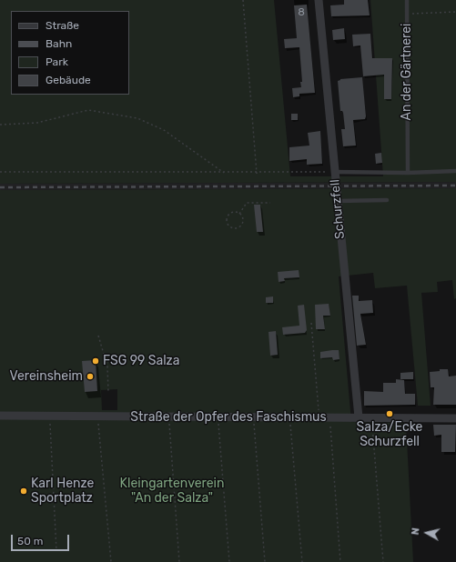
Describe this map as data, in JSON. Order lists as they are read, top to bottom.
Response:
{
  "streets": {
    "street": ["Schurzfell", "Straße der Opfer des Faschismus"],
    "lane": ["An der Gärtnerei"]
  },
  "crossings": [
    ["Schurzfell", "Straße der Opfer des Faschismus"]
  ],
  "parks": ["Kleingartenverein \"An der Salza\""],
  "places": [
    "FSG 99 Salza",
    "Vereinsheim",
    "Salza/Ecke Schurzfell",
    "Karl Henze Sportplatz"
  ],
  "house_numbers": ["8"],
  "legend": [
    "Straße",
    "Bahn",
    "Park",
    "Gebäude"
  ],
  "scale_bar": "50 m",
  "north": "left"
}
